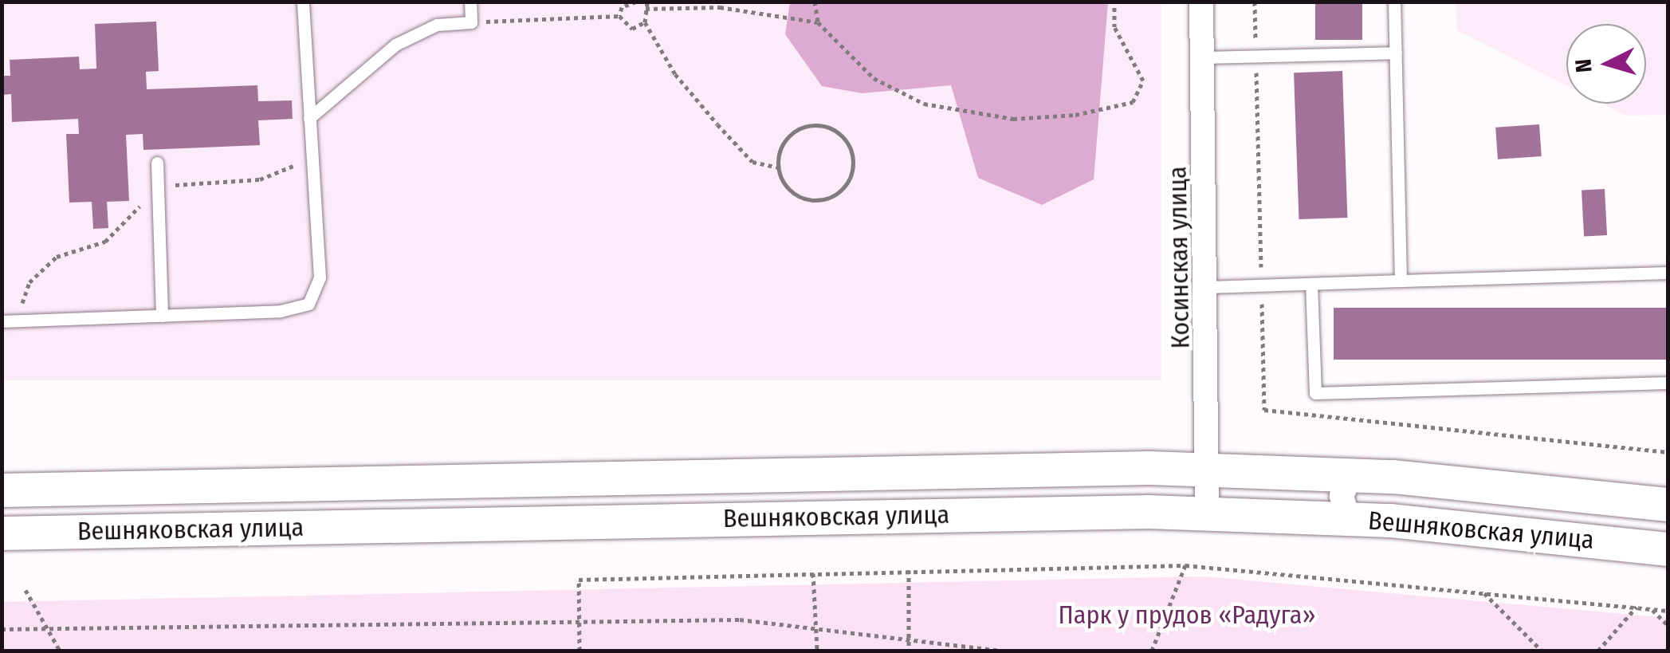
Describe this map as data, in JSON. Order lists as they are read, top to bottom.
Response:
{
  "streets": {
    "main road": ["Вешняковская улица"],
    "street": ["Косинская улица"]
  },
  "crossings": [
    ["Косинская улица", "Вешняковская улица"]
  ],
  "parks": ["Парк у прудов «Радуга»"],
  "north": "left"
}
